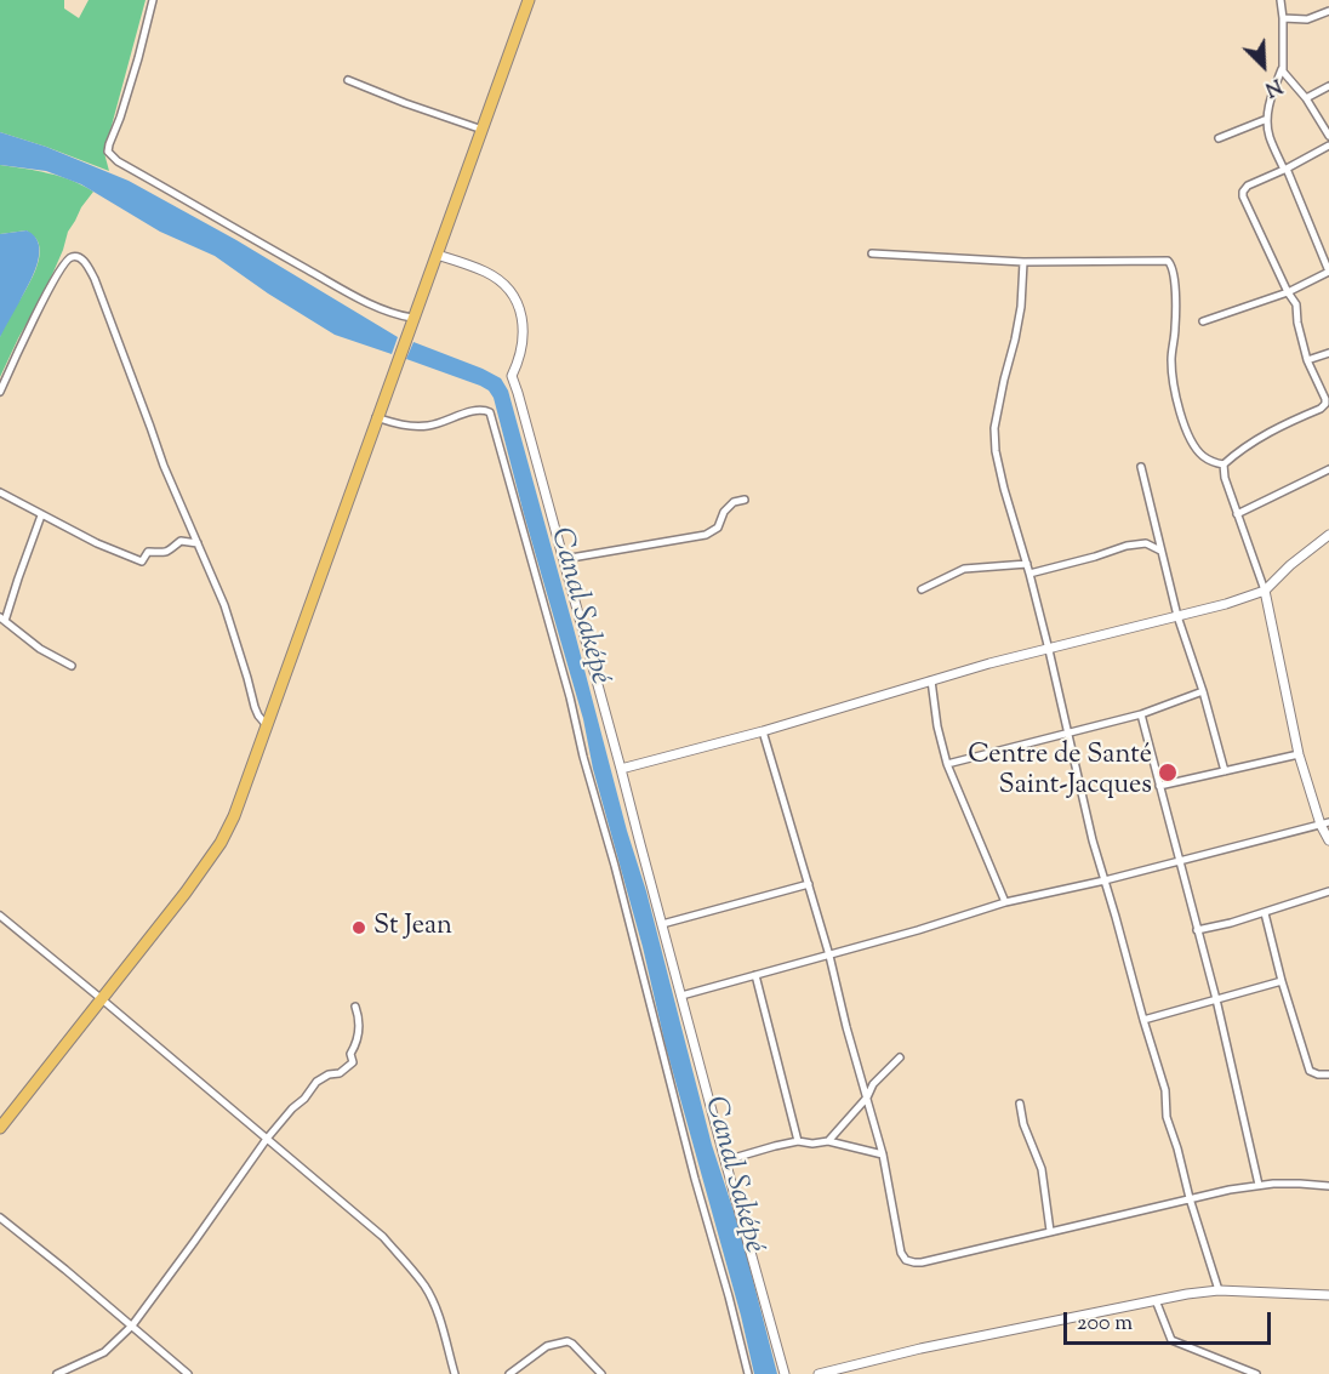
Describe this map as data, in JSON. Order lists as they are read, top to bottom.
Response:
{
  "water": ["Canal Saképé"],
  "places": ["Centre de Santé Saint-Jacques", "St Jean"],
  "scale_bar": "200 m",
  "north": "bottom right"
}
